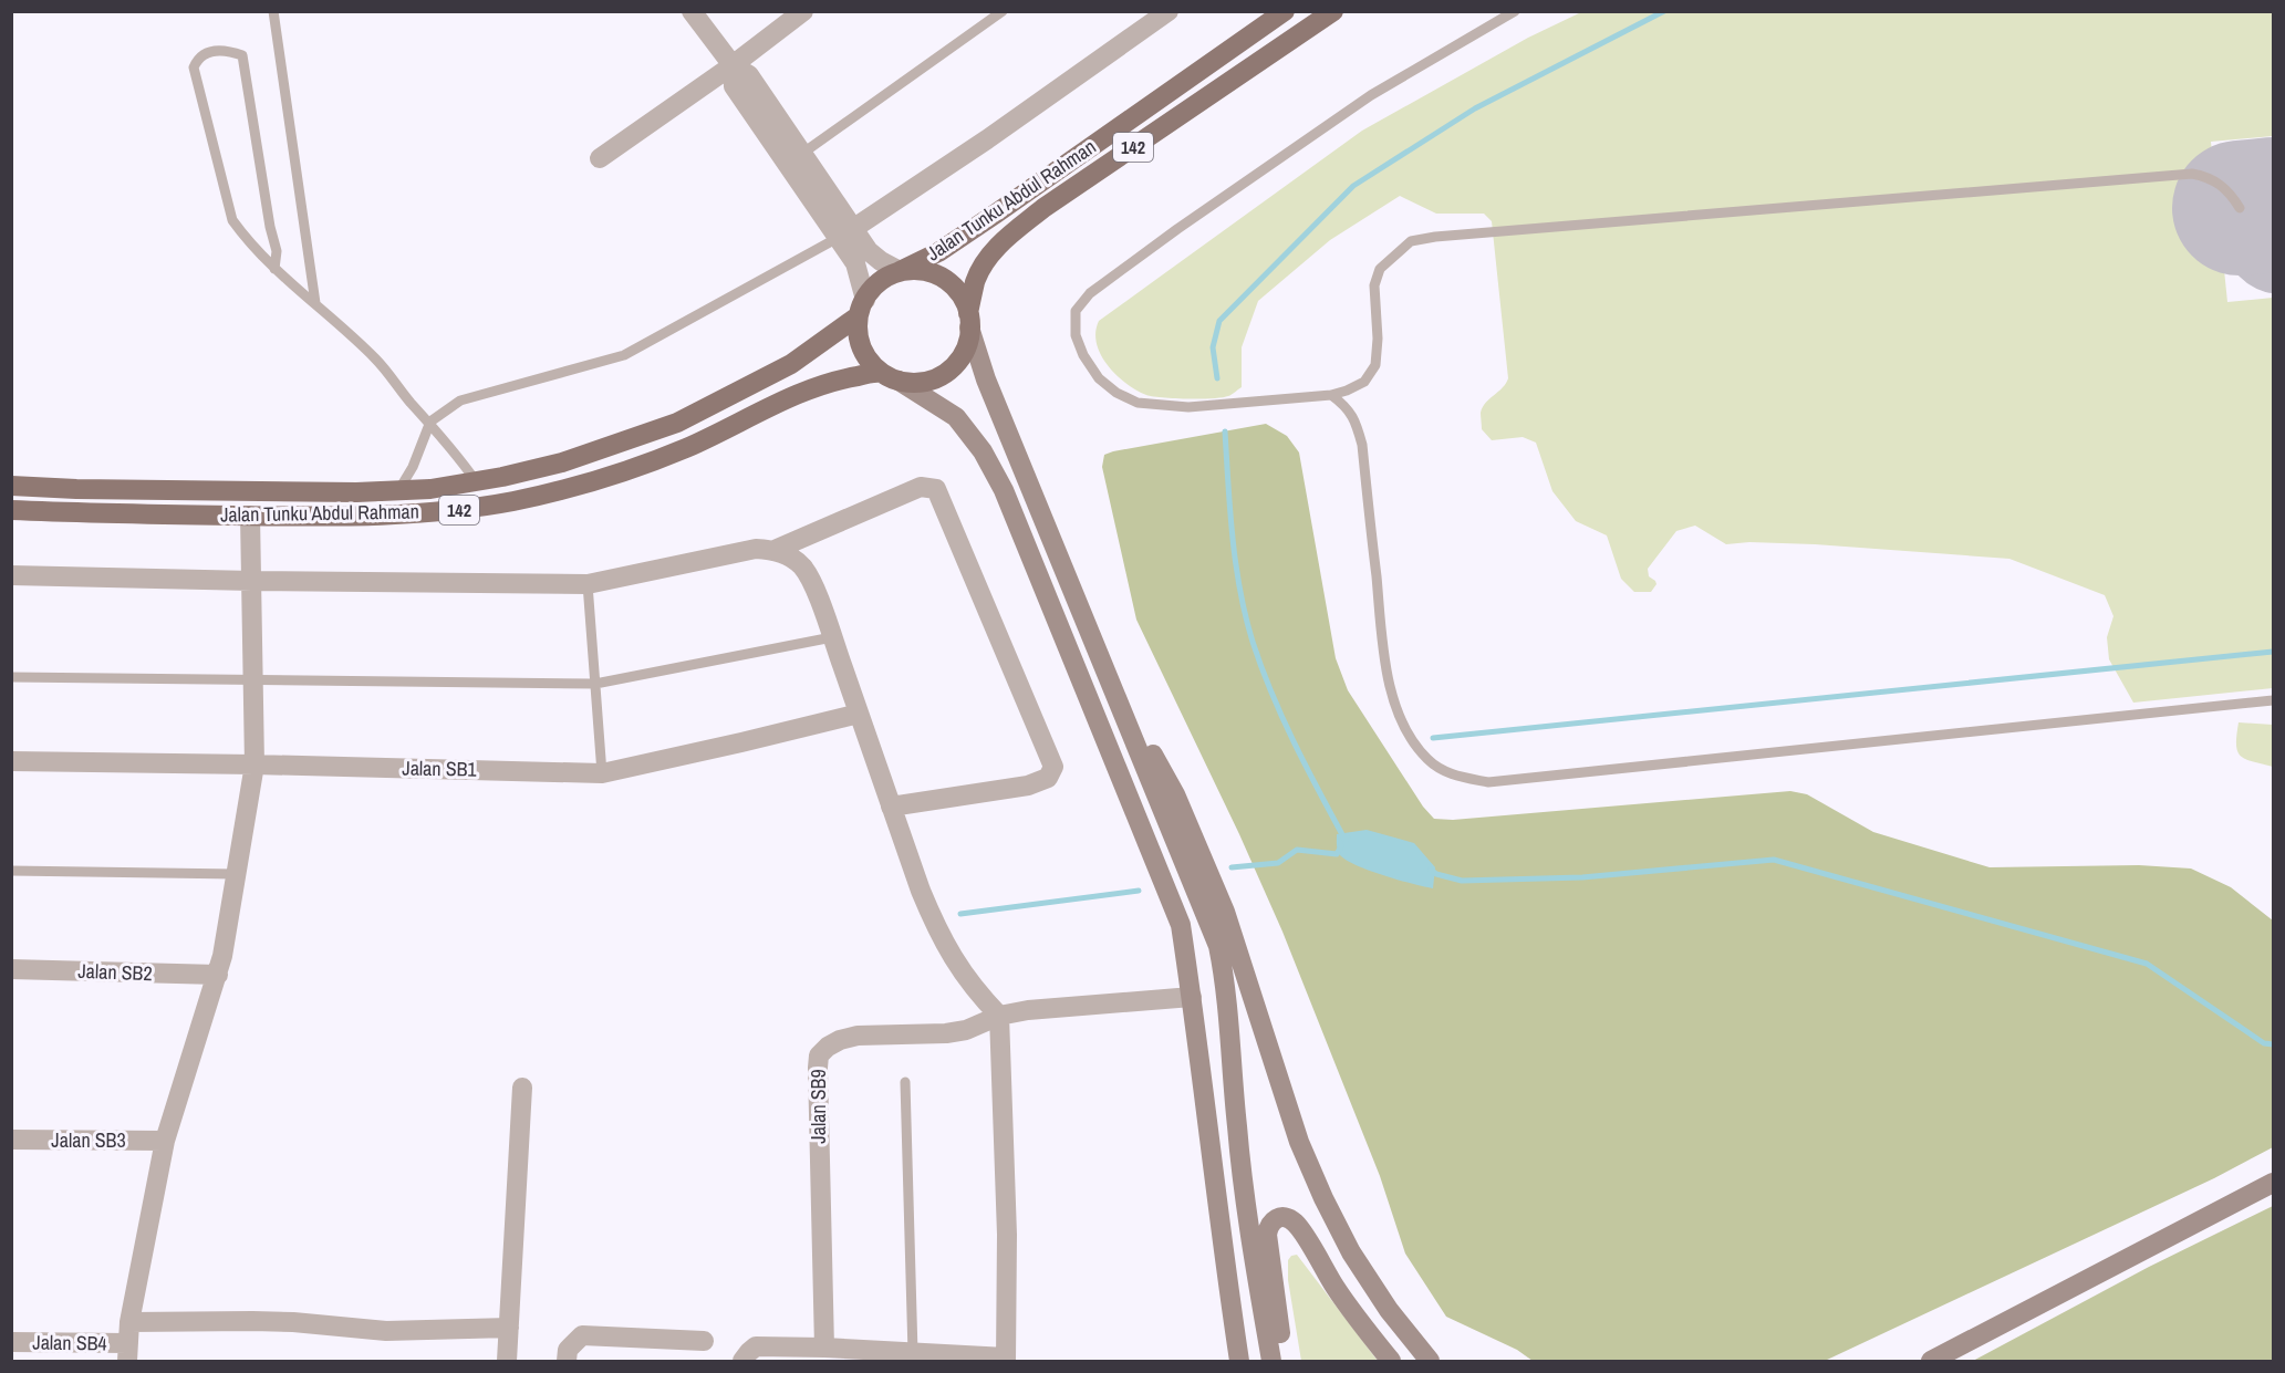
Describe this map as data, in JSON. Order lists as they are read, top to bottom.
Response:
{
  "streets": {
    "main road": ["142", "Jalan Tunku Abdul Rahman"],
    "street": [
      "Jalan SB1",
      "Jalan SB2",
      "Jalan SB9",
      "Jalan SB3",
      "Jalan SB4"
    ]
  },
  "crossings": [
    ["142", "Jalan Tunku Abdul Rahman"]
  ]
}
